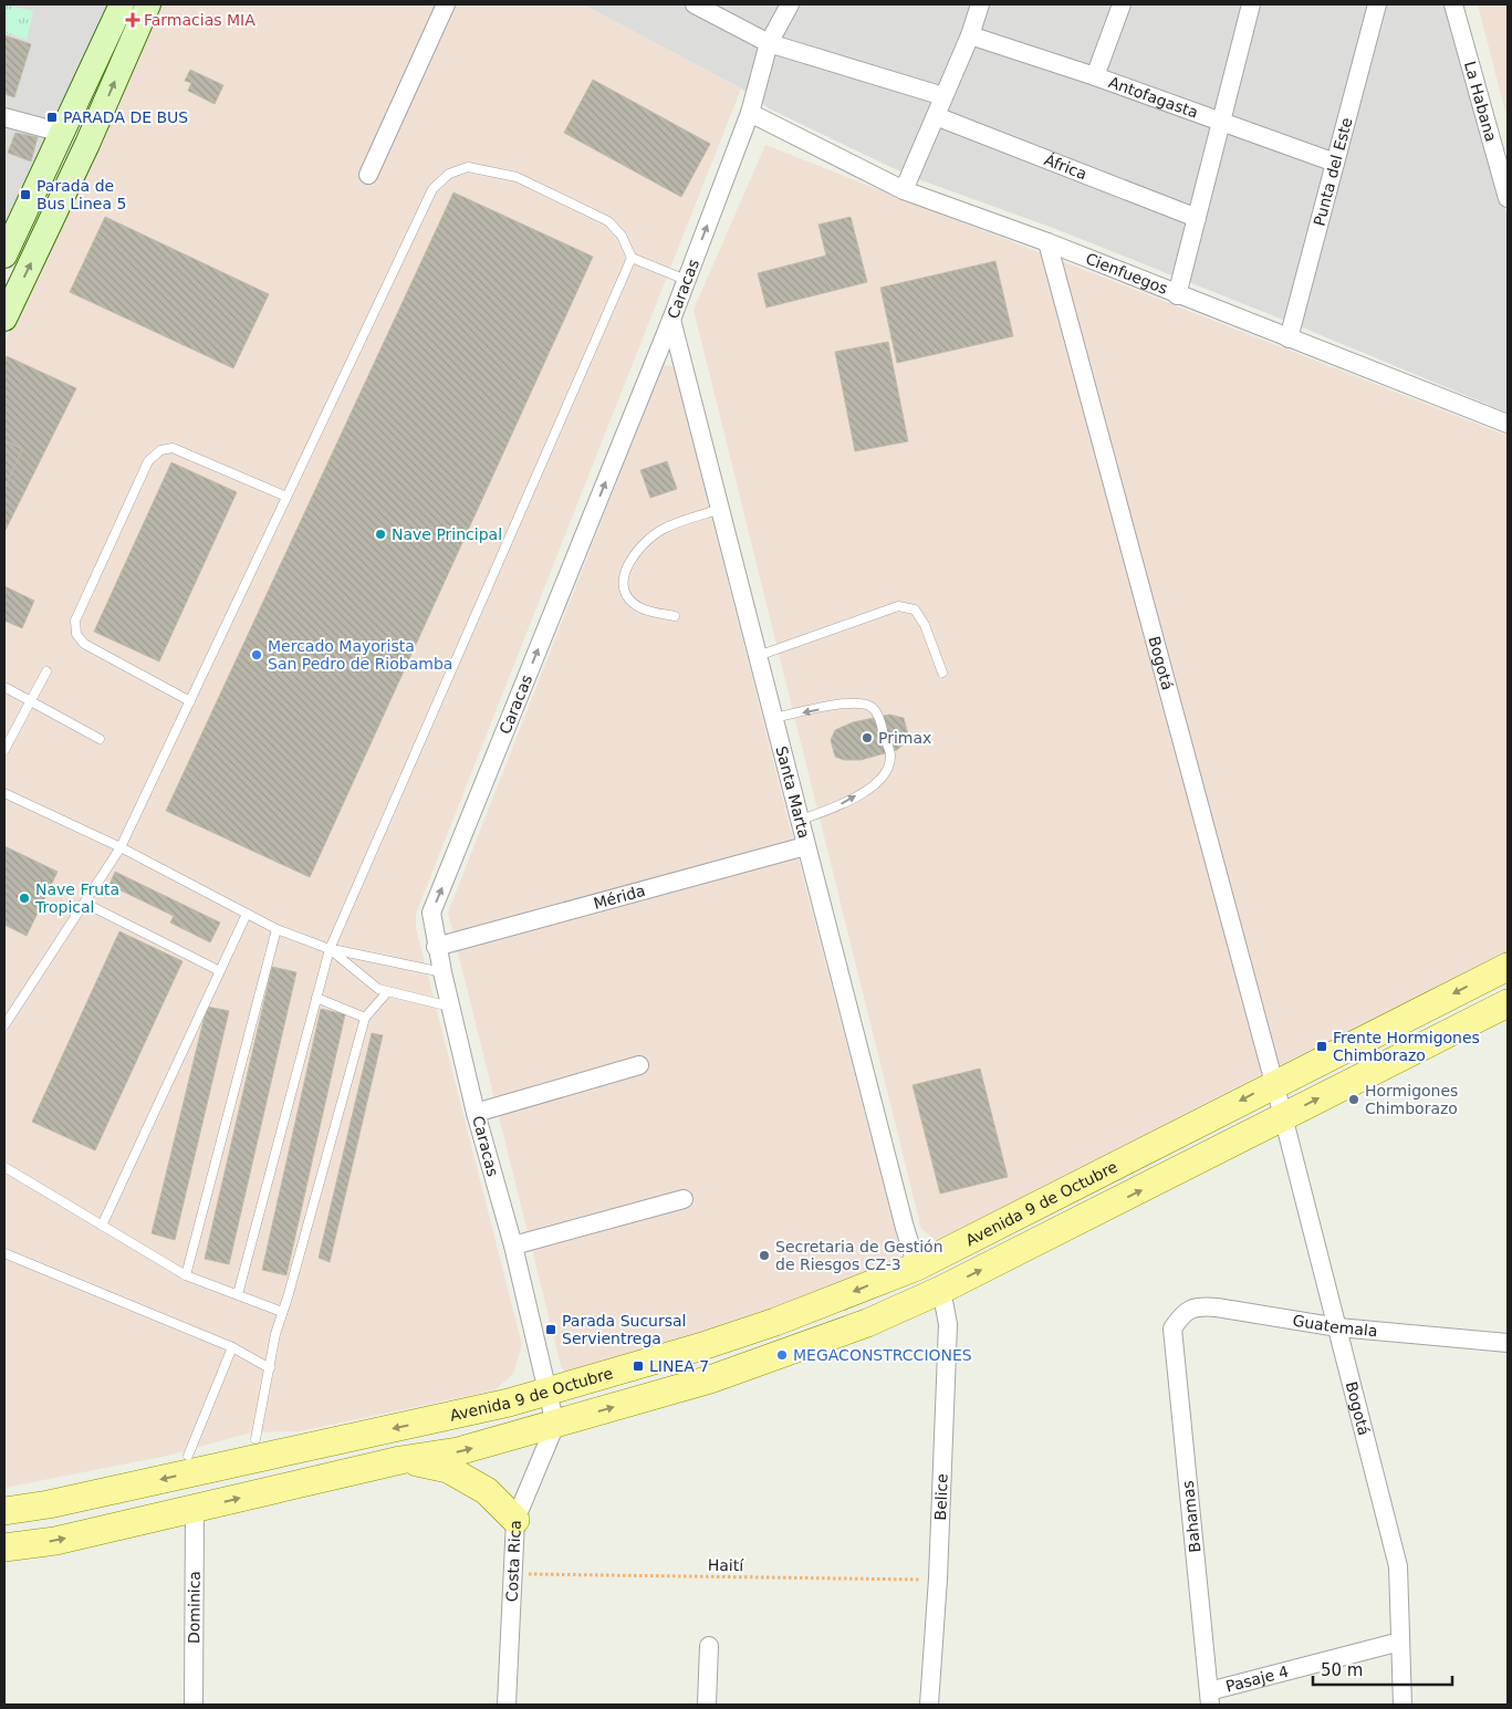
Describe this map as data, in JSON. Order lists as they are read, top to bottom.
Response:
{
  "streets": {
    "main road": ["Avenida 9 de Octubre"],
    "street": [
      "Antofagasta",
      "La Habana",
      "África",
      "Punta del Este",
      "Cienfuegos",
      "Caracas",
      "Bogotá",
      "Santa Marta",
      "Mérida",
      "Guatemala",
      "Belice",
      "Bahamas",
      "Costa Rica",
      "Dominica",
      "Pasaje 4"
    ],
    "path": ["Haití"]
  },
  "crossings": [
    ["Antofagasta", "Punta del Este"],
    ["Punta del Este", "Cienfuegos"],
    ["Cienfuegos", "Caracas"],
    ["Cienfuegos", "Bogotá"],
    ["Caracas", "Santa Marta"],
    ["Caracas", "Mérida"],
    ["Caracas", "Avenida 9 de Octubre"],
    ["Caracas", "Costa Rica"],
    ["Bogotá", "Avenida 9 de Octubre"],
    ["Bogotá", "Guatemala"],
    ["Bogotá", "Pasaje 4"],
    ["Santa Marta", "Mérida"],
    ["Santa Marta", "Avenida 9 de Octubre"],
    ["Avenida 9 de Octubre", "Belice"],
    ["Avenida 9 de Octubre", "Costa Rica"],
    ["Avenida 9 de Octubre", "Dominica"],
    ["Guatemala", "Bahamas"],
    ["Belice", "Haití"],
    ["Bahamas", "Pasaje 4"],
    ["Costa Rica", "Haití"]
  ],
  "one_way": ["Caracas"],
  "places": {
    "health": ["Farmacias MIA"],
    "transit": [
      "PARADA DE BUS",
      "Parada de Bus Linea 5",
      "Frente Hormigones Chimborazo",
      "Parada Sucursal Servientrega",
      "LINEA 7"
    ],
    "other": [
      "Nave Principal",
      "Mercado Mayorista San Pedro de Riobamba",
      "Primax",
      "Nave Fruta Tropical",
      "Hormigones Chimborazo",
      "Secretaria de Gestión de Riesgos CZ-3",
      "MEGACONSTRCCIONES"
    ]
  },
  "scale_bar": "50 m"
}
